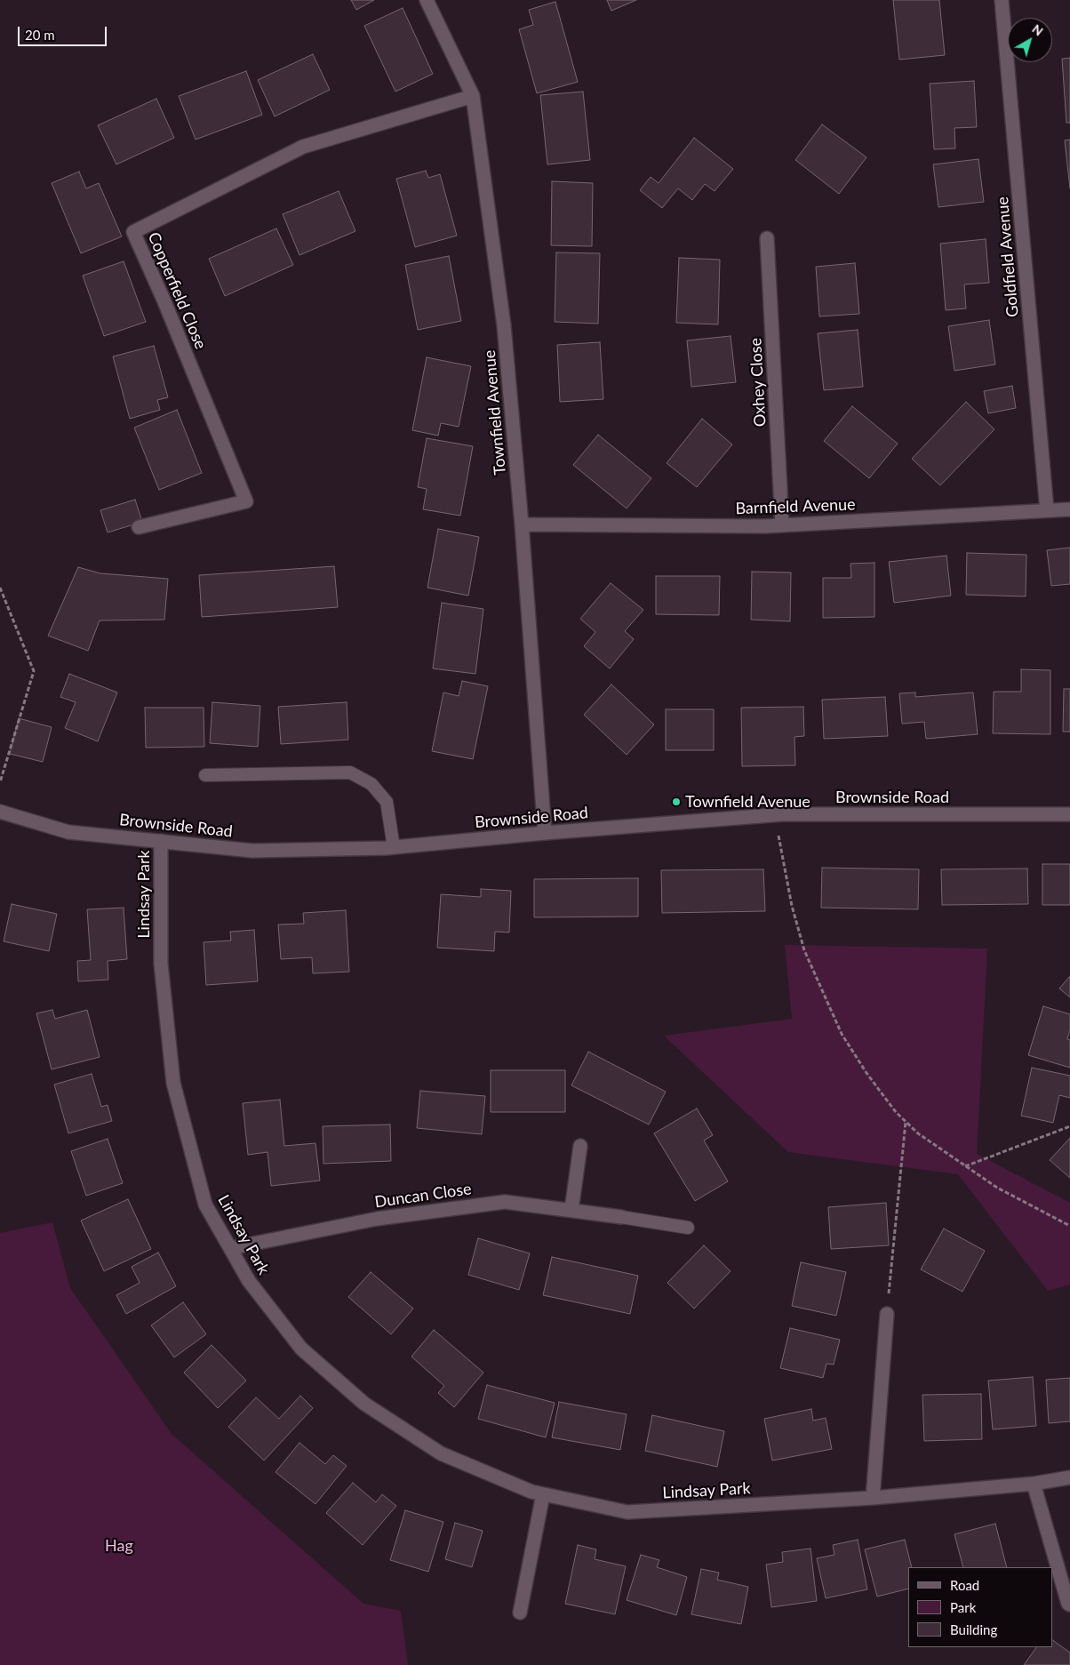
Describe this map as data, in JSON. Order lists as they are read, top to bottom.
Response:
{
  "streets": {
    "street": [
      "Goldfield Avenue",
      "Copperfield Close",
      "Oxhey Close",
      "Townfield Avenue",
      "Barnfield Avenue",
      "Brownside Road",
      "Lindsay Park",
      "Duncan Close"
    ]
  },
  "crossings": [
    ["Goldfield Avenue", "Barnfield Avenue"],
    ["Copperfield Close", "Townfield Avenue"],
    ["Oxhey Close", "Barnfield Avenue"],
    ["Townfield Avenue", "Barnfield Avenue"],
    ["Townfield Avenue", "Brownside Road"],
    ["Brownside Road", "Lindsay Park"],
    ["Lindsay Park", "Duncan Close"]
  ],
  "parks": ["Hag"],
  "places": ["Townfield Avenue"],
  "legend": ["Road", "Park", "Building"],
  "scale_bar": "20 m",
  "north": "top right"
}
